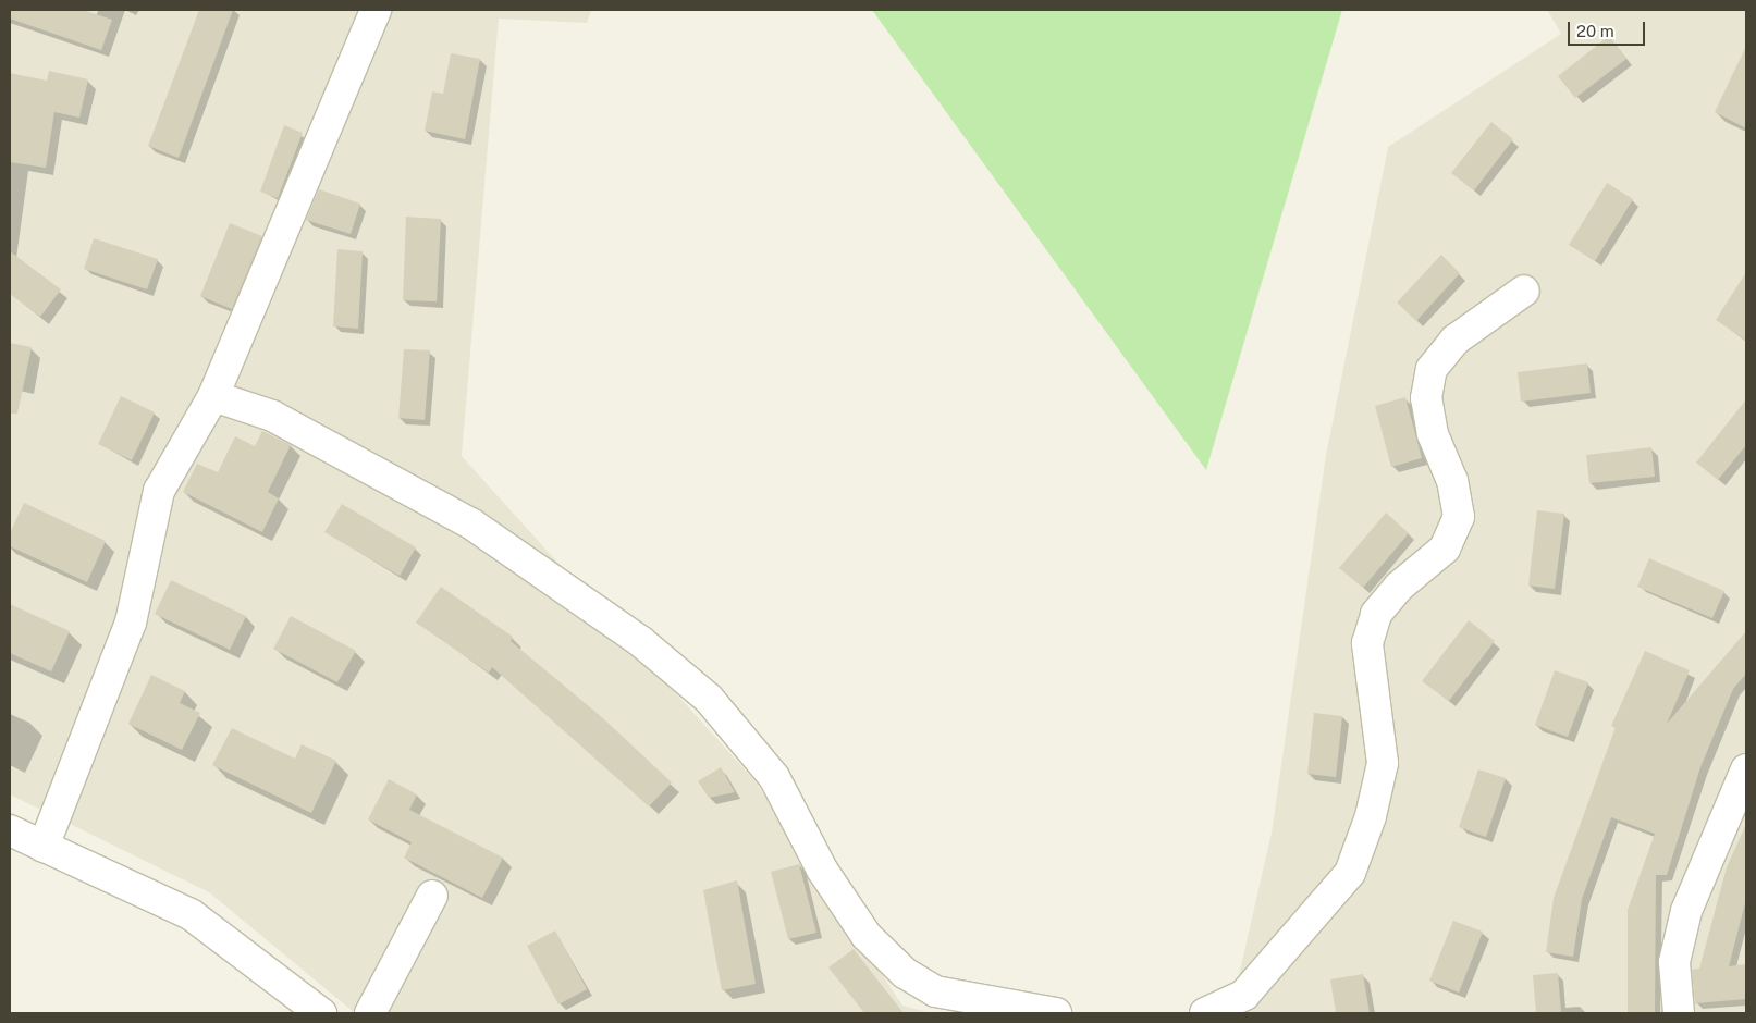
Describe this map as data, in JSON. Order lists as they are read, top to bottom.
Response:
{
  "scale_bar": "20 m"
}
